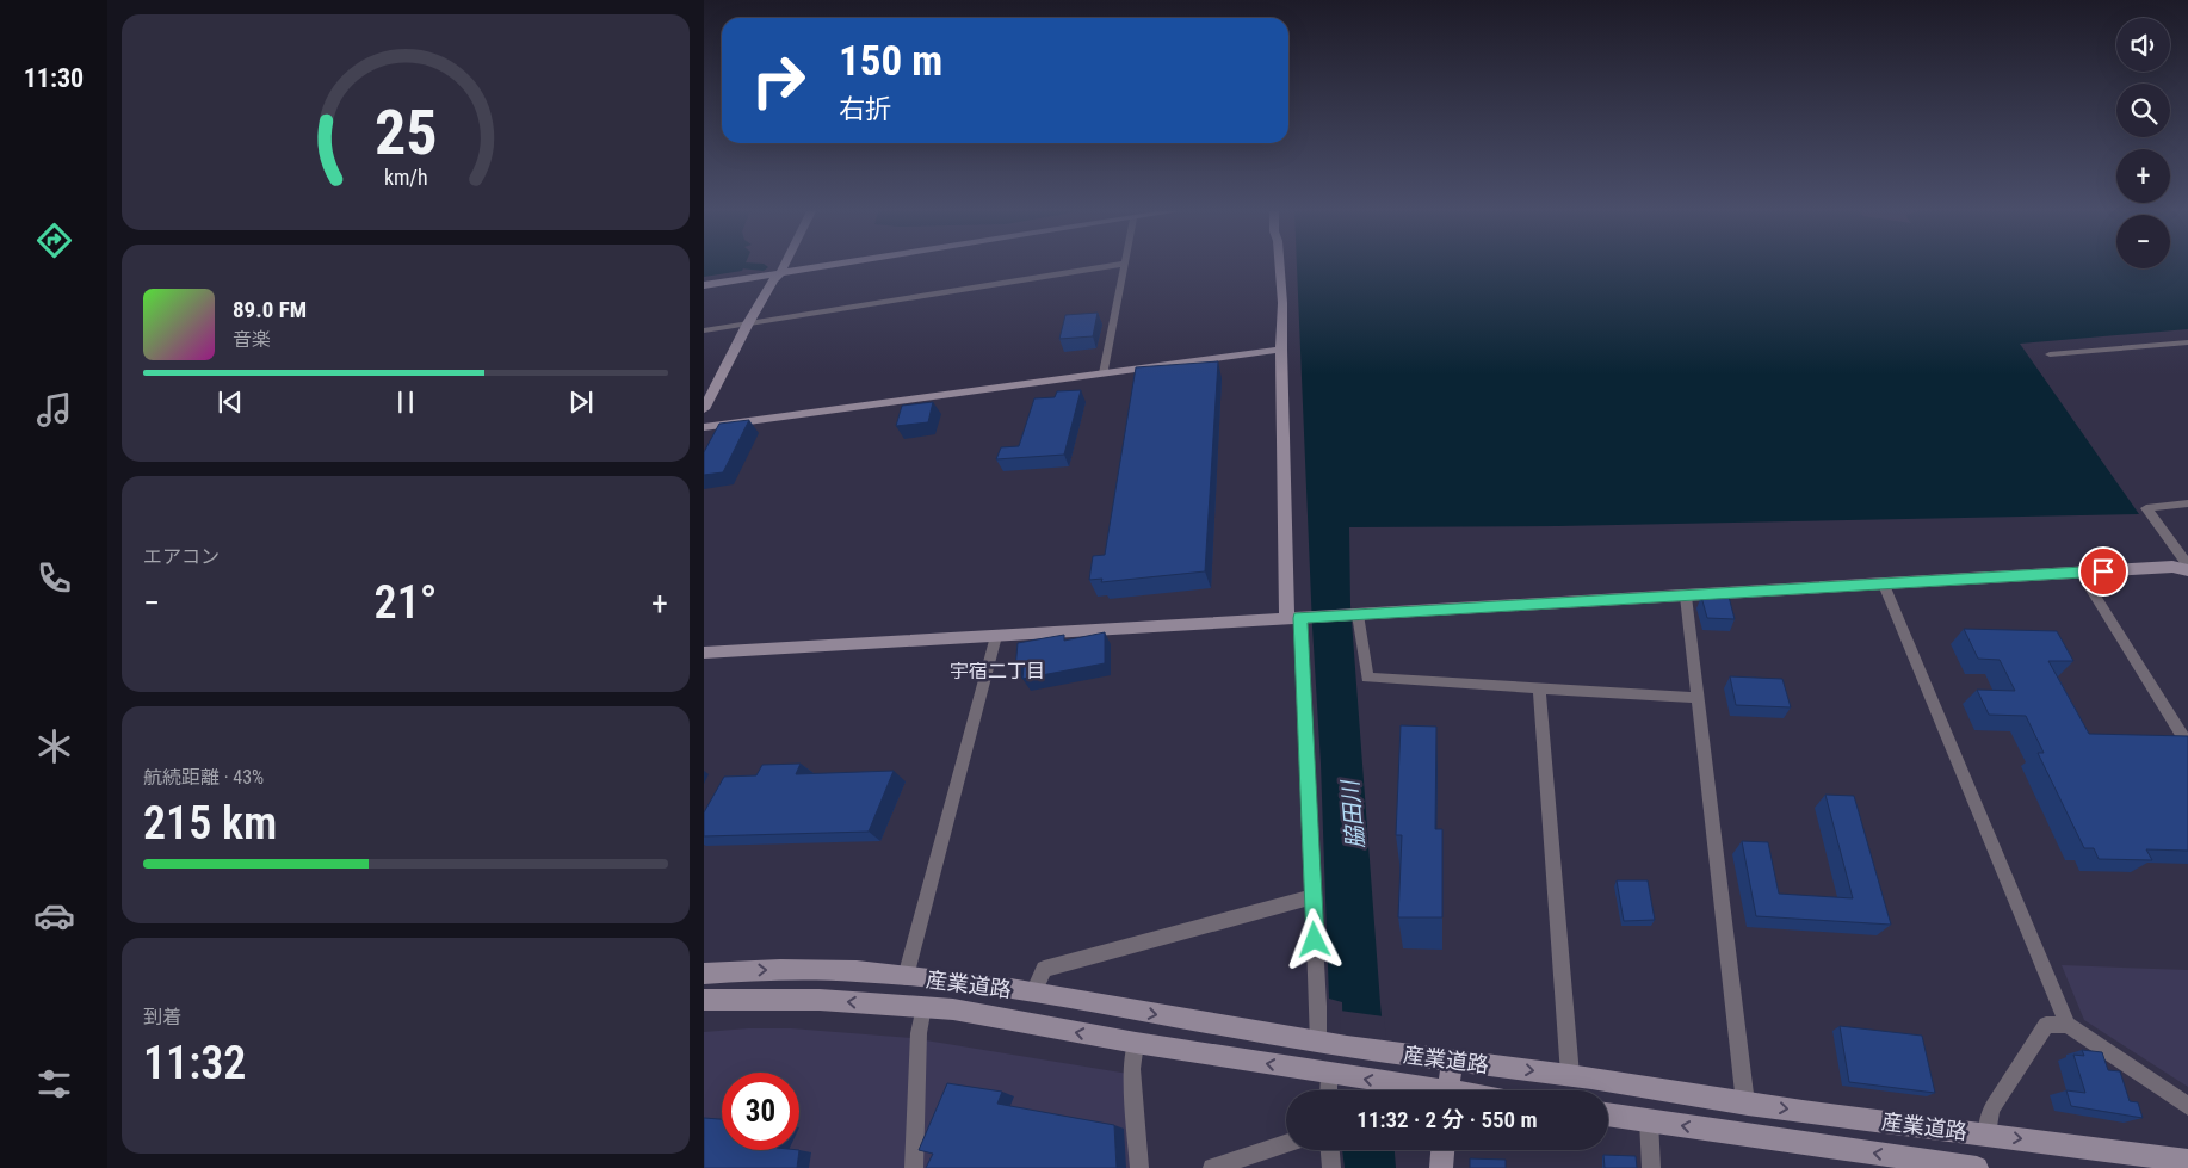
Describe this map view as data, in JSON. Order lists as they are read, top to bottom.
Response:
{
  "streets": {
    "street": ["産業道路"]
  },
  "districts": ["宇宿二丁目"],
  "water": ["脇田川"],
  "page": {
    "tabs": "11:30",
    "map_buttons": ["+", "−"],
    "turn": ["150 m", "右折"],
    "song": ["89.0 FM", "音楽"],
    "tile": [
      "エアコン",
      ["航続距離 · 43%", "215 km"],
      ["到着", "11:32"]
    ],
    "heat": ["−", "21°", "+"],
    "limit": "30",
    "trip": "11:32 · 2 分 · 550 m",
    "gauge": ["25", "km/h"]
  }
}
